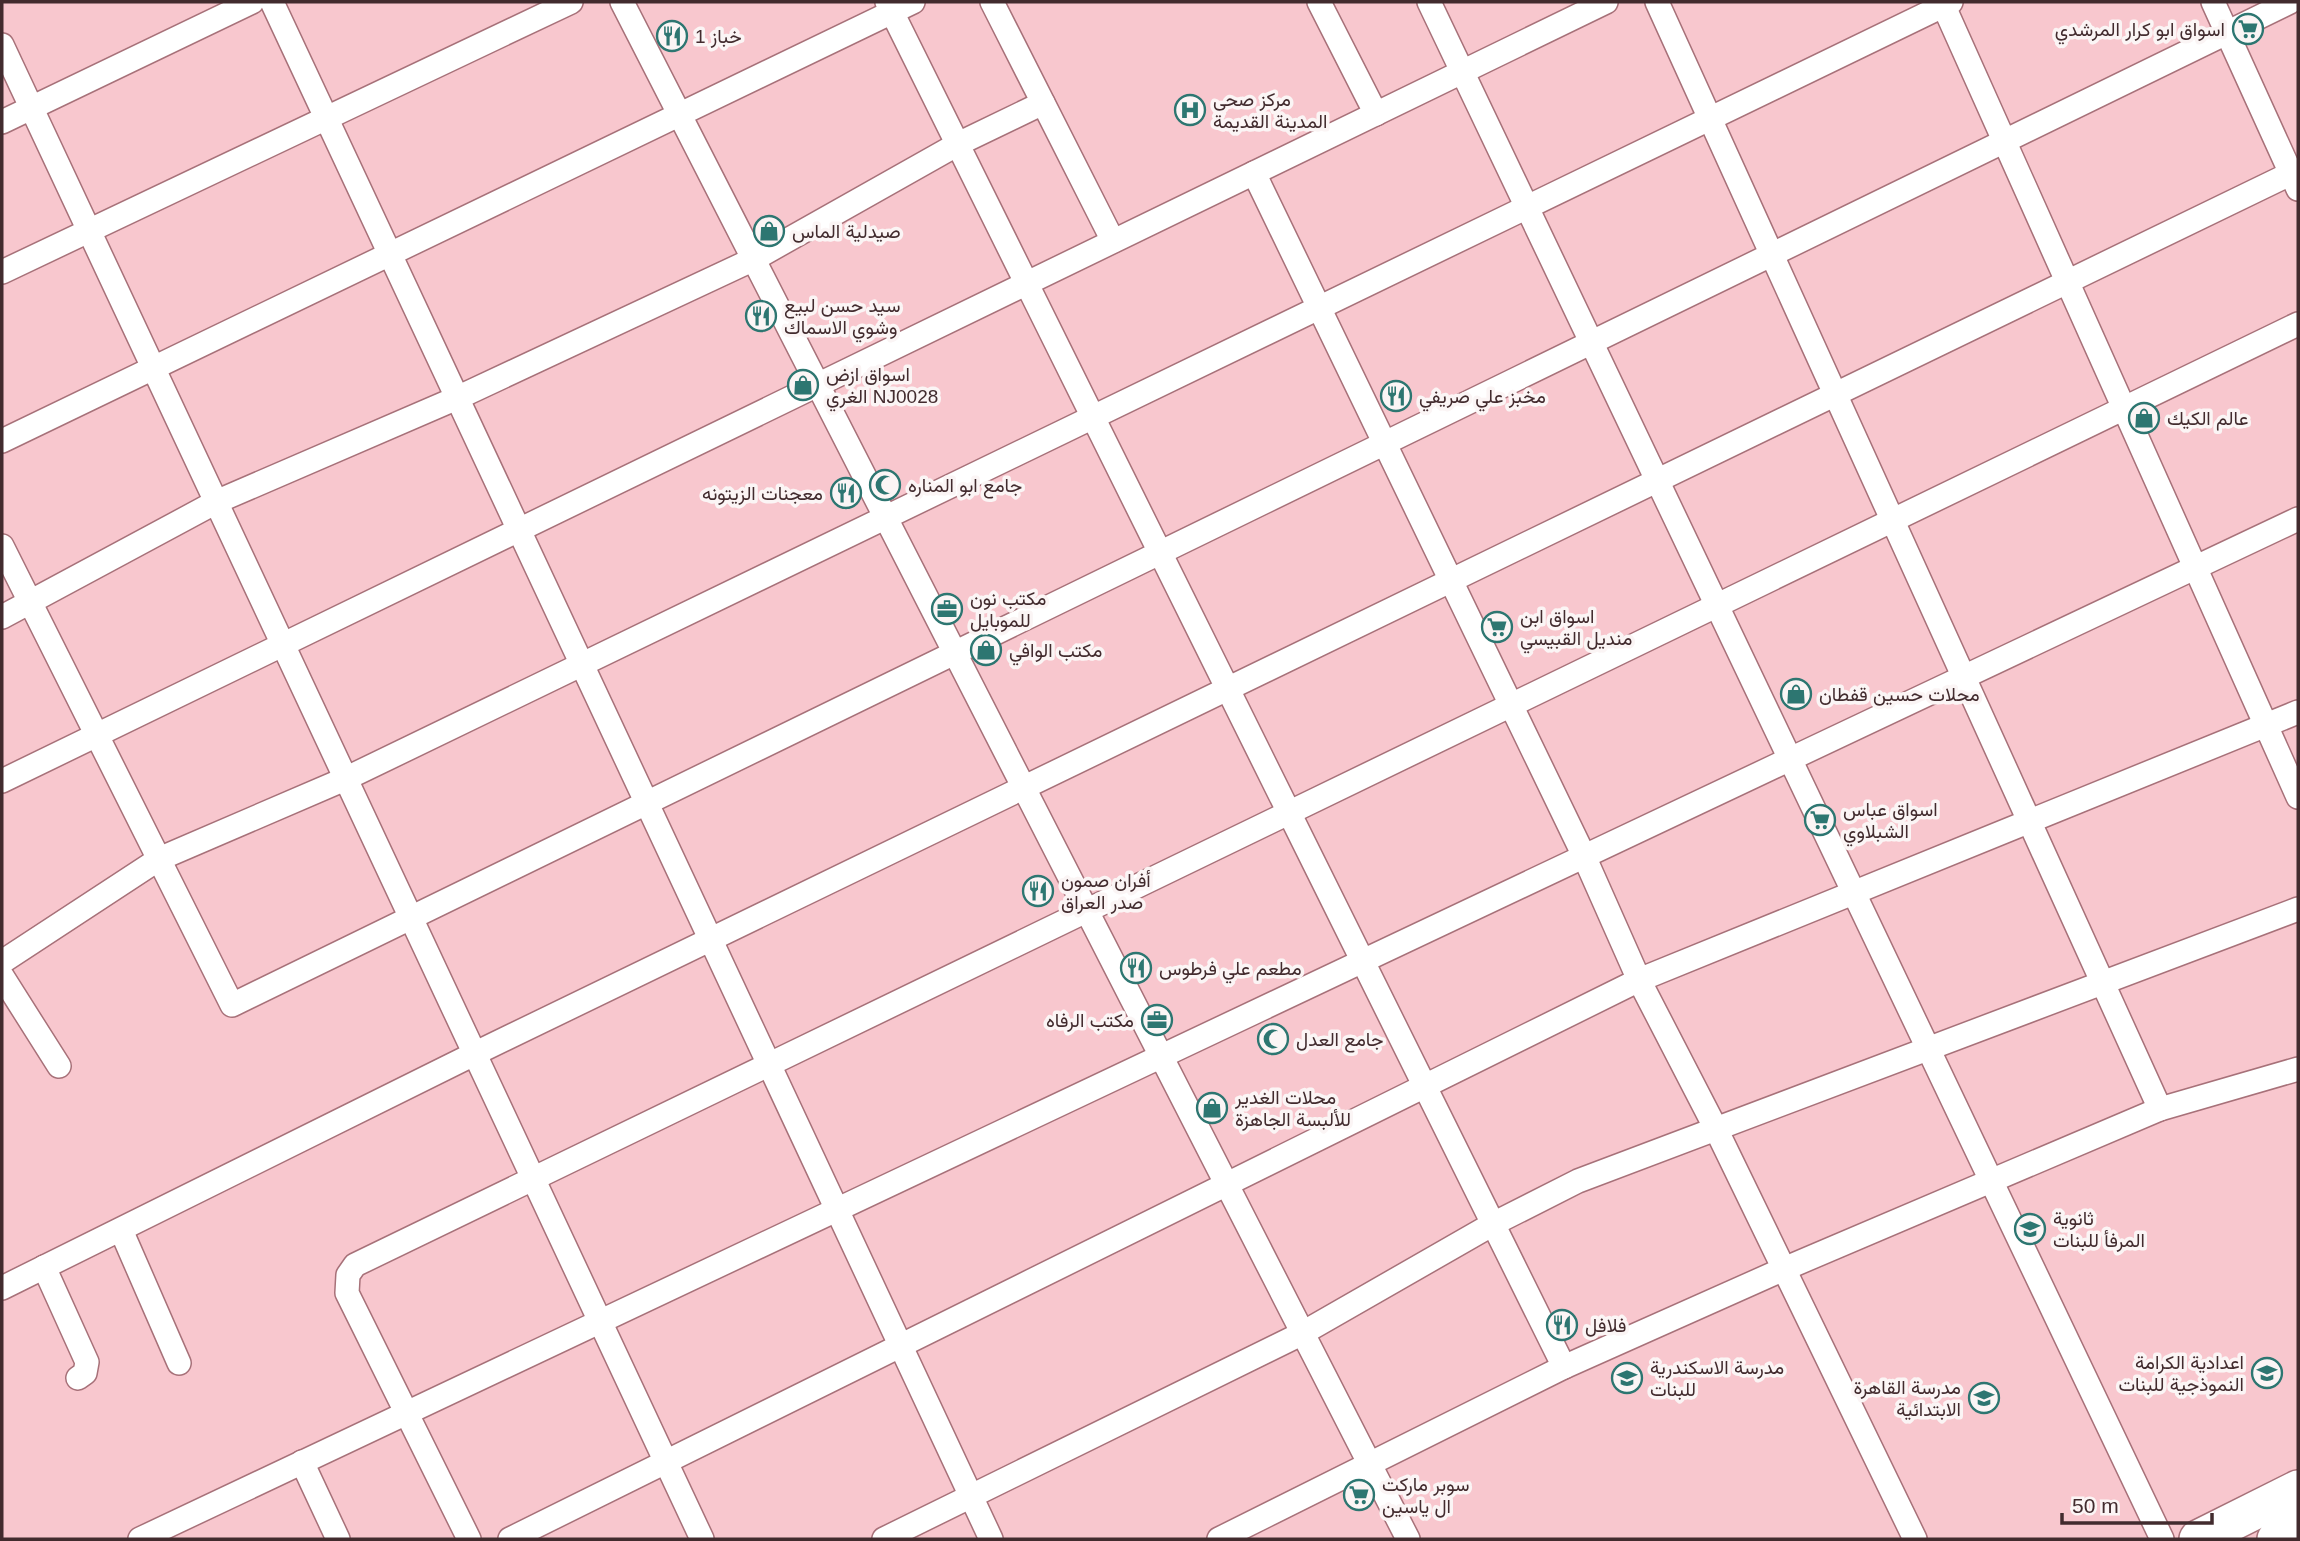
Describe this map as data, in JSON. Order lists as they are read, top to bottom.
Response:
{
  "places": {
    "supermarket": [
      "اسواق ابو كرار المرشدي",
      "اسواق ابن منديل القبيسي",
      "اسواق عباس الشبلاوي",
      "سوبر ماركت ال ياسين"
    ],
    "restaurant": [
      "خباز 1",
      "سيد حسن لبيع وشوي الاسماك",
      "مخبز علي صريفي",
      "معجنات الزيتونه",
      "أفران صمون صدر العراق",
      "مطعم علي فرطوس",
      "فلافل"
    ],
    "hospital": ["مركز صحي المدينة القديمة"],
    "shop": [
      "صيدلية الماس",
      "اسواق ازض الغري NJ0028",
      "عالم الكيك",
      "مكتب الوافي",
      "محلات حسين قفطان",
      "محلات الغدير للألبسة الجاهزة"
    ],
    "mosque": ["جامع ابو المناره", "جامع العدل"],
    "office": ["مكتب نون للموبايل", "مكتب الرفاه"],
    "school or university": [
      "ثانوية المرفأ للبنات",
      "اعدادية الكرامة النموذجية للبنات",
      "مدرسة الاسكندرية للبنات",
      "مدرسة القاهرة الابتدائية"
    ]
  },
  "scale_bar": "50 m"
}
